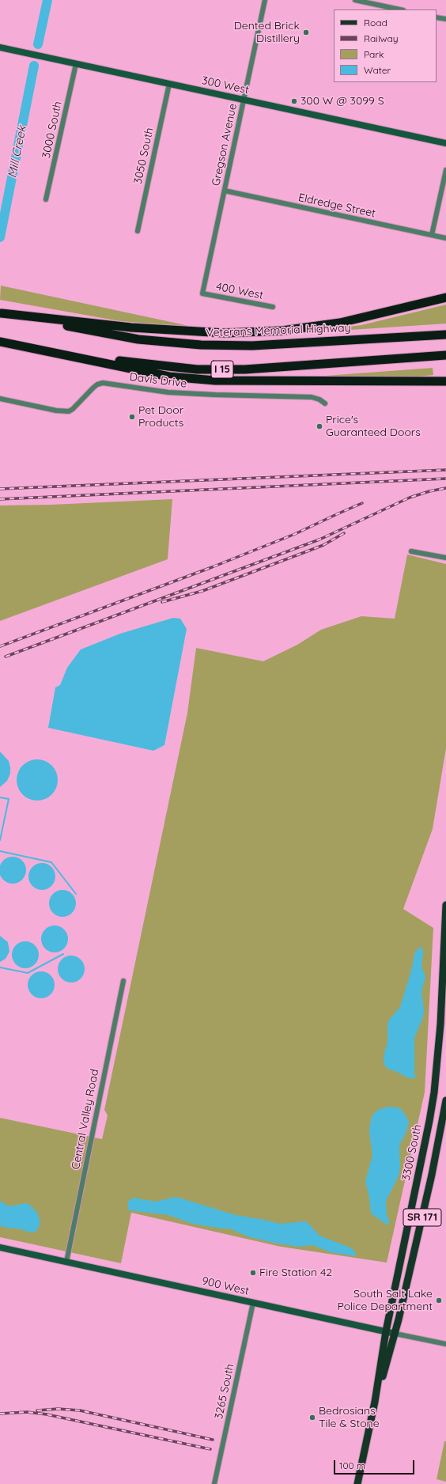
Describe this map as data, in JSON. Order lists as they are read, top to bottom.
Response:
{
  "streets": {
    "highway": ["Veterans Memorial Highway", "I 15"],
    "main road": [
      "300 West",
      "3300 South",
      "SR 171",
      "900 West"
    ],
    "street": [
      "3000 South",
      "Gregson Avenue",
      "3050 South",
      "Eldredge Street",
      "400 West",
      "Davis Drive",
      "Central Valley Road",
      "3265 South"
    ]
  },
  "crossings": [
    ["300 West", "3000 South"],
    ["300 West", "Gregson Avenue"],
    ["300 West", "3050 South"],
    ["Gregson Avenue", "Eldredge Street"],
    ["Gregson Avenue", "400 West"],
    ["Central Valley Road", "900 West"],
    ["3300 South", "900 West"],
    ["900 West", "3265 South"]
  ],
  "water": ["Mill Creek"],
  "places": [
    "Dented Brick Distillery",
    "300 W @ 3099 S",
    "Pet Door Products",
    "Price's Guaranteed Doors",
    "Fire Station 42",
    "South Salt Lake Police Department",
    "Bedrosians Tile & Stone"
  ],
  "legend": [
    "Road",
    "Railway",
    "Park",
    "Water"
  ],
  "scale_bar": "100 m"
}
